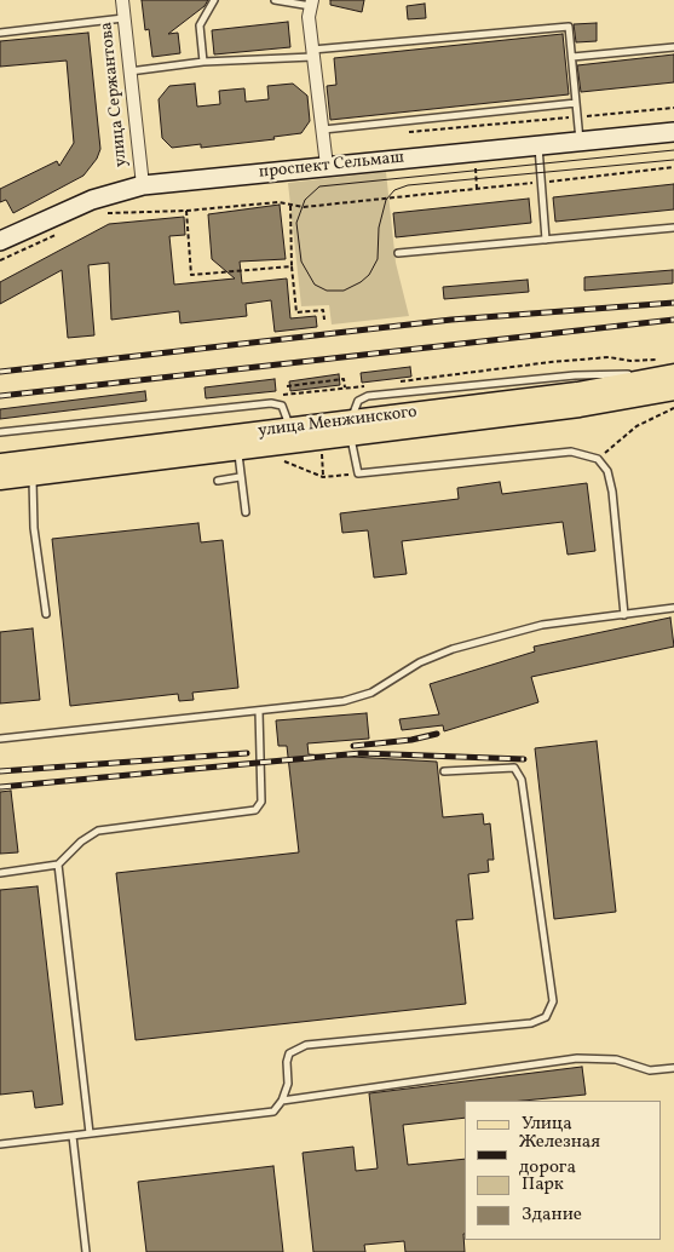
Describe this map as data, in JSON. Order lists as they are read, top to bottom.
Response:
{
  "streets": {
    "main road": ["проспект Сельмаш", "улица Менжинского"],
    "street": ["улица Сержантова"]
  },
  "crossings": [
    ["улица Сержантова", "проспект Сельмаш"]
  ],
  "legend": [
    "Улица",
    "Железная дорога",
    "Парк",
    "Здание"
  ]
}
